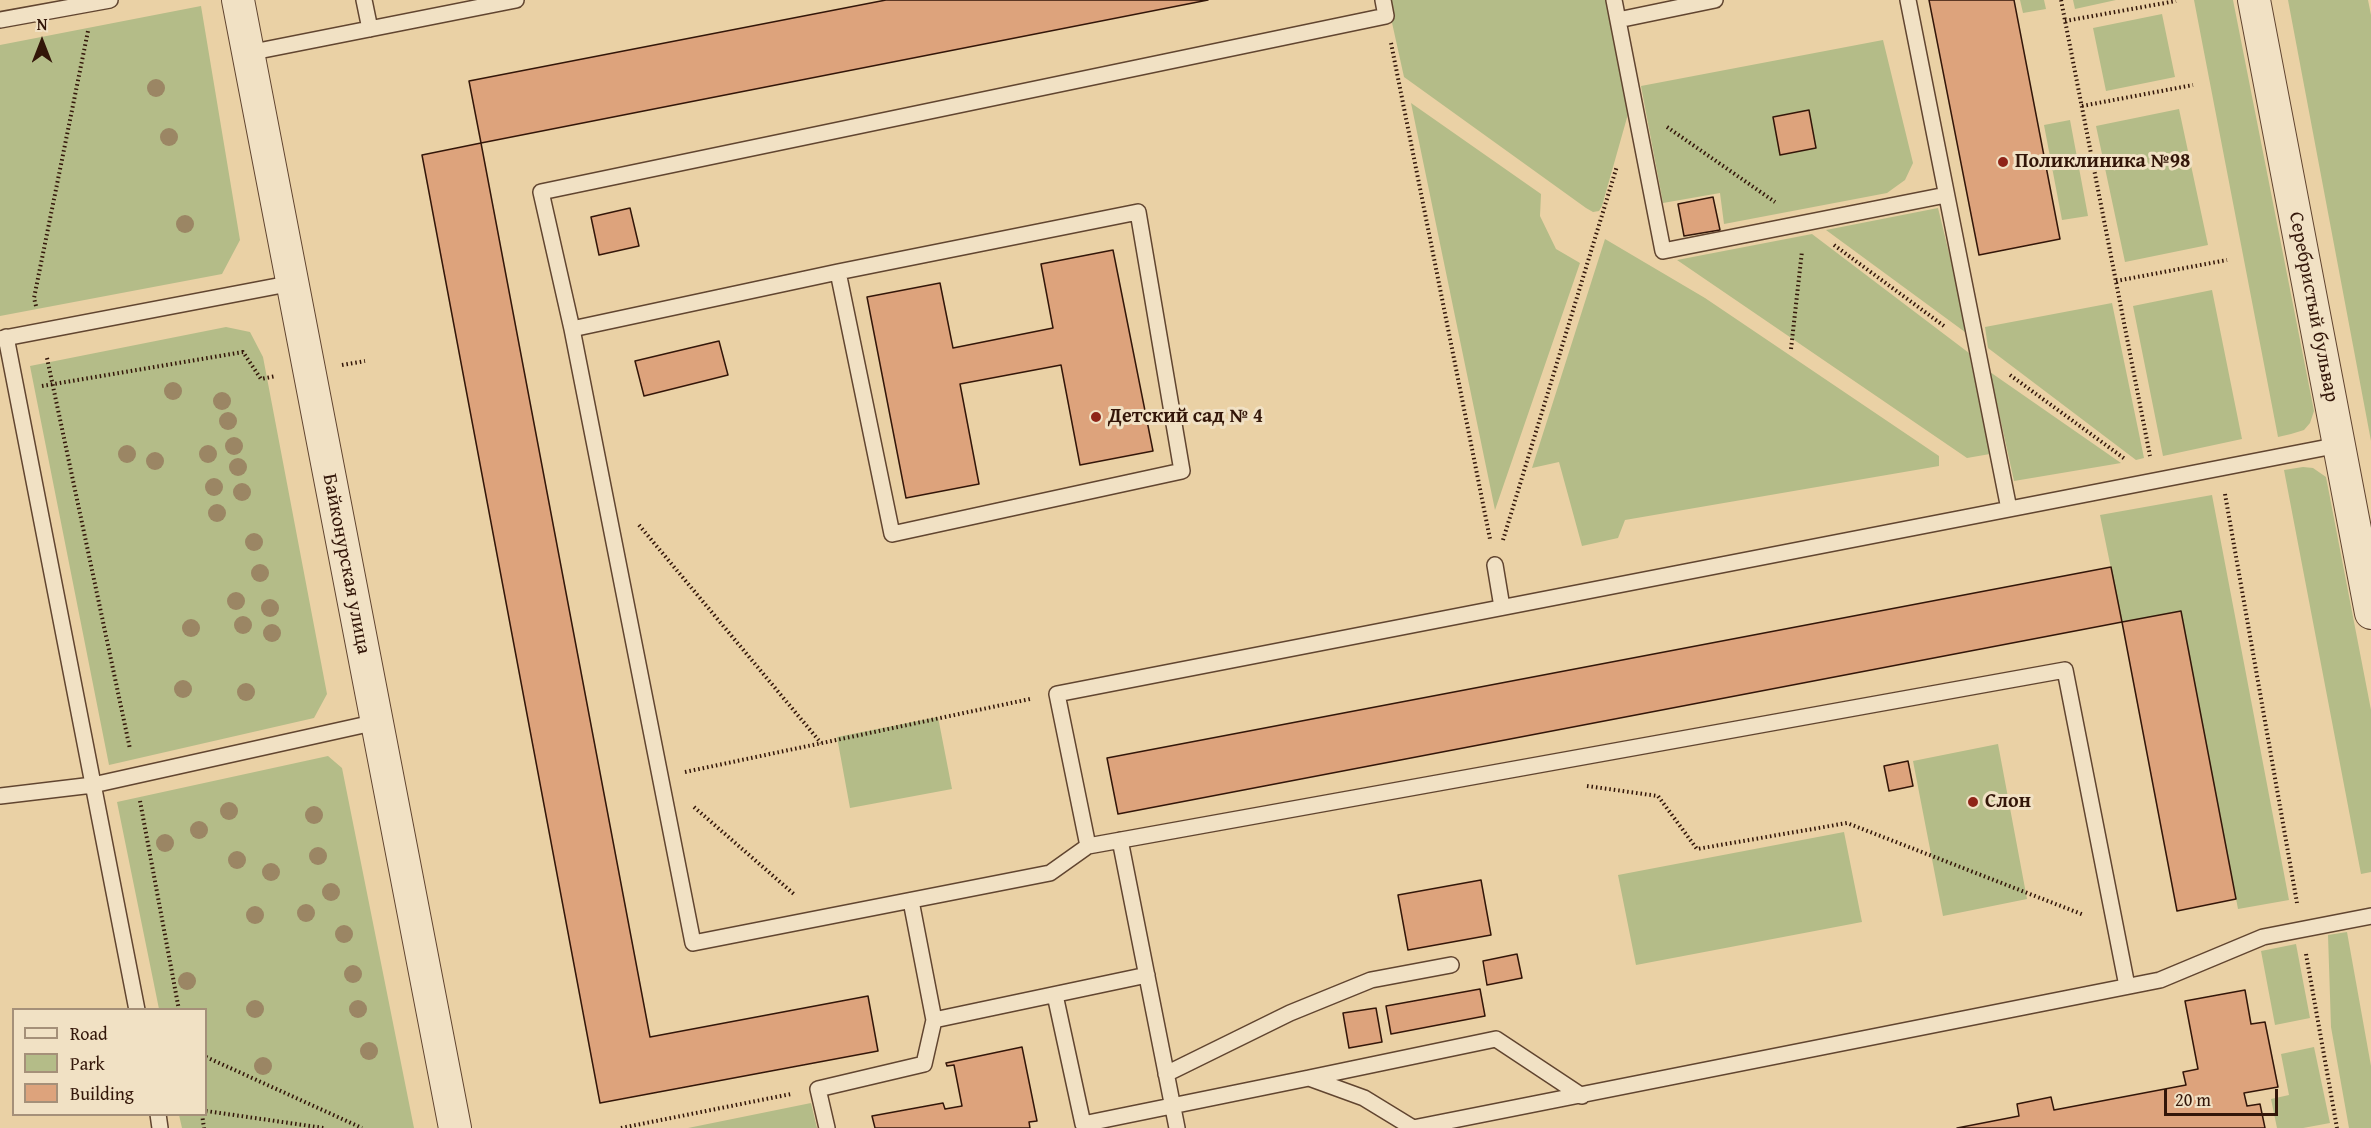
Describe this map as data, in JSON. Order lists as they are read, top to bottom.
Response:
{
  "streets": {
    "street": ["Серебристый бульвар", "Байконурская улица"]
  },
  "places": ["Поликлиника №98", "Детский сад № 4", "Слон"],
  "legend": ["Road", "Park", "Building"],
  "scale_bar": "20 m",
  "north": "top"
}
